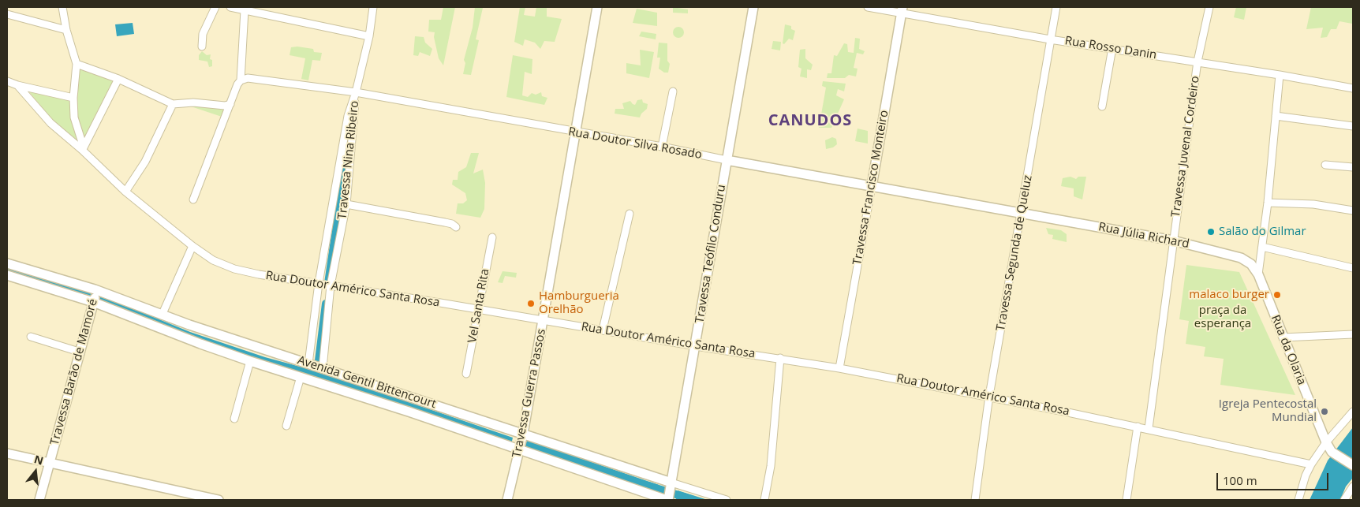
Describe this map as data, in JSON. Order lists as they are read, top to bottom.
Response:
{
  "streets": {
    "street": [
      "Rua Rosso Danin",
      "Rua Doutor Silva Rosado",
      "Travessa Juvenal Cordeiro",
      "Travessa Nina Ribeiro",
      "Travessa Francisco Monteiro",
      "Rua Júlia Richard",
      "Travessa Segunda de Queluz",
      "Travessa Teófilo Conduru",
      "Rua Doutor Américo Santa Rosa",
      "Vel Santa Rita",
      "Rua da Olaria",
      "Travessa Barão de Mamoré",
      "Avenida Gentil Bittencourt",
      "Travessa Guerra Passos"
    ]
  },
  "crossings": [
    ["Rua Rosso Danin", "Travessa Juvenal Cordeiro"],
    ["Rua Rosso Danin", "Travessa Francisco Monteiro"],
    ["Rua Rosso Danin", "Travessa Segunda de Queluz"],
    ["Rua Rosso Danin", "Rua da Olaria"],
    ["Rua Doutor Silva Rosado", "Travessa Nina Ribeiro"],
    ["Rua Doutor Silva Rosado", "Travessa Francisco Monteiro"],
    ["Rua Doutor Silva Rosado", "Rua Júlia Richard"],
    ["Rua Doutor Silva Rosado", "Travessa Segunda de Queluz"],
    ["Rua Doutor Silva Rosado", "Travessa Teófilo Conduru"],
    ["Rua Doutor Silva Rosado", "Travessa Guerra Passos"],
    ["Travessa Juvenal Cordeiro", "Rua Júlia Richard"],
    ["Travessa Juvenal Cordeiro", "Rua Doutor Américo Santa Rosa"],
    ["Travessa Nina Ribeiro", "Rua Doutor Américo Santa Rosa"],
    ["Travessa Nina Ribeiro", "Avenida Gentil Bittencourt"],
    ["Travessa Francisco Monteiro", "Rua Doutor Américo Santa Rosa"],
    ["Rua Júlia Richard", "Travessa Segunda de Queluz"],
    ["Rua Júlia Richard", "Rua da Olaria"],
    ["Travessa Segunda de Queluz", "Rua Doutor Américo Santa Rosa"],
    ["Travessa Teófilo Conduru", "Rua Doutor Américo Santa Rosa"],
    ["Travessa Teófilo Conduru", "Avenida Gentil Bittencourt"],
    ["Rua Doutor Américo Santa Rosa", "Vel Santa Rita"],
    ["Rua Doutor Américo Santa Rosa", "Travessa Guerra Passos"],
    ["Travessa Barão de Mamoré", "Avenida Gentil Bittencourt"],
    ["Avenida Gentil Bittencourt", "Travessa Guerra Passos"]
  ],
  "districts": ["CANUDOS"],
  "parks": ["praça da esperança"],
  "places": [
    "Salão do Gilmar",
    "malaco burger",
    "Hamburgueria Orelhão",
    "Igreja Pentecostal Mundial"
  ],
  "scale_bar": "100 m",
  "north": "top"
}
